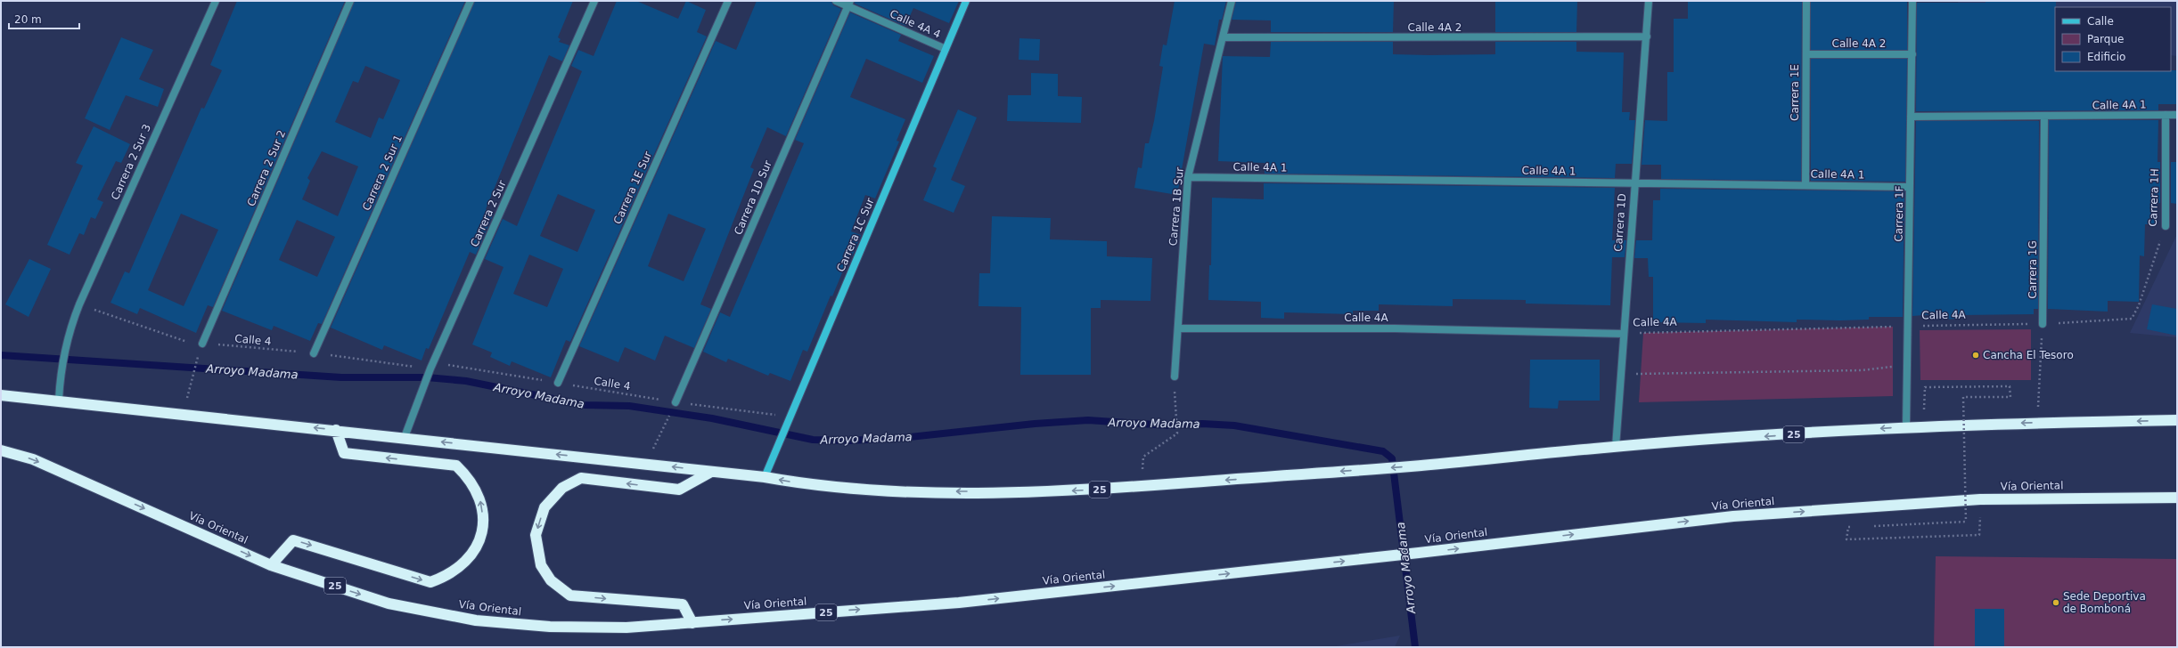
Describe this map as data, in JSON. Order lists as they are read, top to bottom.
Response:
{
  "streets": {
    "highway": ["25", "Vía Oriental"],
    "street": [
      "Calle 4A 4",
      "Calle 4A 2",
      "Carrera 1E",
      "Calle 4A 1",
      "Carrera 2 Sur 3",
      "Carrera 2 Sur 2",
      "Carrera 2 Sur 1",
      "Carrera 1E Sur",
      "Carrera 1D Sur",
      "Carrera 1H",
      "Carrera 1B Sur",
      "Carrera 2 Sur",
      "Carrera 1F",
      "Carrera 1D",
      "Carrera 1C Sur",
      "Carrera 1G",
      "Calle 4A"
    ],
    "path": ["Calle 4"]
  },
  "crossings": [
    ["Calle 4A 4", "Carrera 1D Sur"],
    ["Calle 4A 4", "Carrera 1C Sur"],
    ["Calle 4A 2", "Carrera 1E"],
    ["Calle 4A 2", "Carrera 1B Sur"],
    ["Calle 4A 2", "Carrera 1F"],
    ["Calle 4A 2", "Carrera 1D"],
    ["Carrera 1E", "Calle 4A 1"],
    ["Calle 4A 1", "Carrera 1H"],
    ["Calle 4A 1", "Carrera 1B Sur"],
    ["Calle 4A 1", "Carrera 1F"],
    ["Calle 4A 1", "Carrera 1D"],
    ["Calle 4A 1", "Carrera 1G"],
    ["Carrera 2 Sur 3", "Calle 4"],
    ["Carrera 2 Sur 3", "25"],
    ["Carrera 2 Sur 2", "Calle 4"],
    ["Carrera 2 Sur 1", "Calle 4"],
    ["Carrera 1E Sur", "Calle 4"],
    ["Carrera 1D Sur", "Calle 4"],
    ["Carrera 1H", "Calle 4A"],
    ["Carrera 1B Sur", "Calle 4A"],
    ["Carrera 2 Sur", "Calle 4"],
    ["Carrera 2 Sur", "25"],
    ["Carrera 1F", "Calle 4A"],
    ["Carrera 1F", "25"],
    ["Carrera 1D", "Calle 4A"],
    ["Carrera 1D", "25"],
    ["Carrera 1C Sur", "Calle 4"],
    ["Carrera 1C Sur", "25"],
    ["Carrera 1G", "Calle 4A"]
  ],
  "water": ["Arroyo Madama"],
  "places": ["Cancha El Tesoro", "Sede Deportiva de Bomboná"],
  "legend": ["Calle", "Parque", "Edificio"],
  "scale_bar": "20 m"
}
